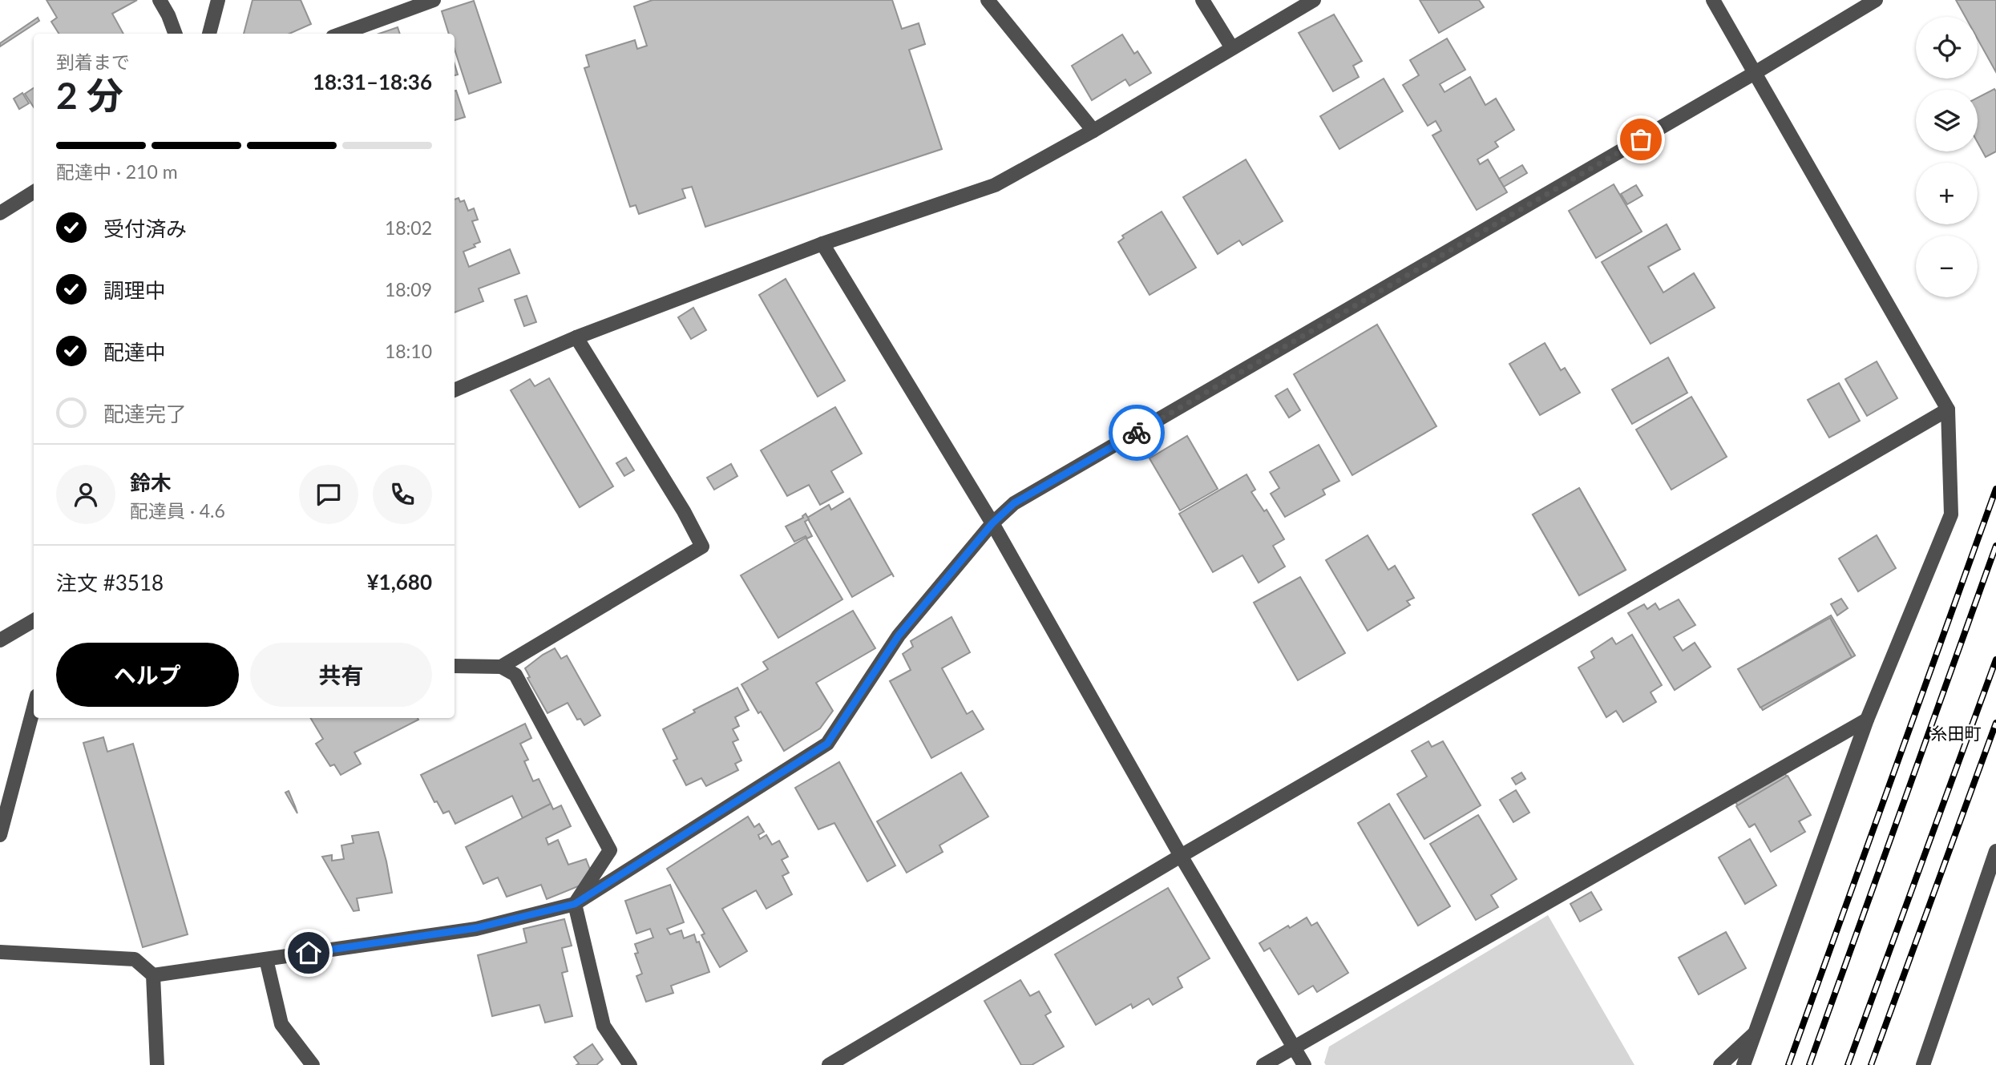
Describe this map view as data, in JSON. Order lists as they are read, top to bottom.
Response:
{
  "districts": ["糸田町"],
  "page": {
    "map_buttons": ["+", "−"],
    "heading": ["2 分", "到着まで", "18:31–18:36"],
    "panel": [
      "鈴木",
      "配達員 · 4.6",
      "注文 #3518",
      "¥1,680"
    ],
    "bar": "配達中 · 210 m",
    "list": [
      ["受付済み", "18:02"],
      ["調理中", "18:09"],
      ["配達中", "18:10"],
      "配達完了"
    ],
    "buttons": ["ヘルプ", "共有"]
  }
}
